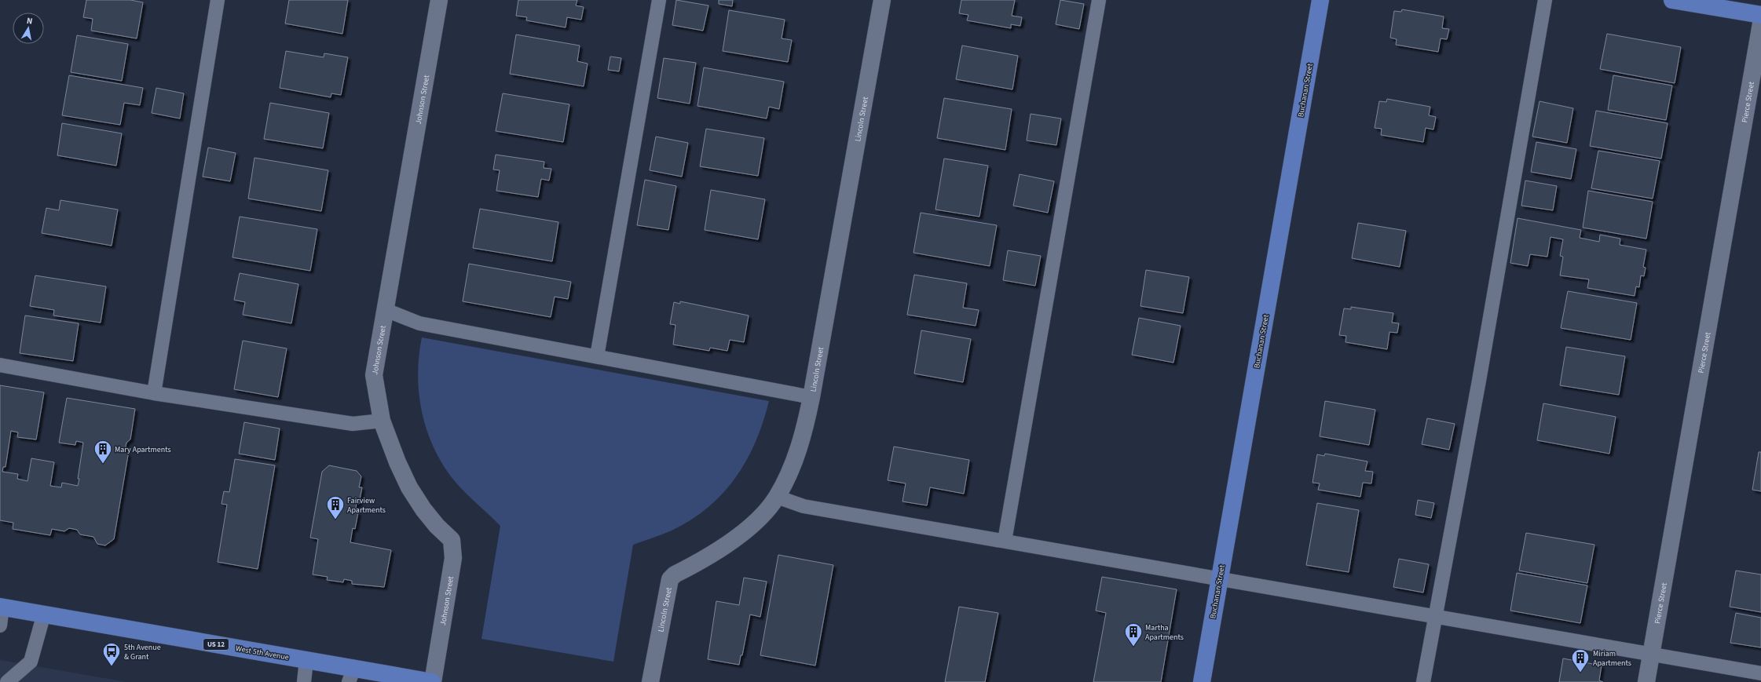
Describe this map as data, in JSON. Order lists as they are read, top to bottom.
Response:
{
  "streets": {
    "main road": ["Buchanan Street", "US 12", "West 5th Avenue"],
    "street": ["Johnson Street", "Pierce Street", "Lincoln Street"]
  },
  "crossings": [
    ["Johnson Street", "West 5th Avenue"]
  ],
  "places": {
    "building": [
      "Mary Apartments",
      "Fairview Apartments",
      "Martha Apartments",
      "Miriam Apartments"
    ],
    "bus stop": ["5th Avenue & Grant"]
  },
  "north": "top"
}
